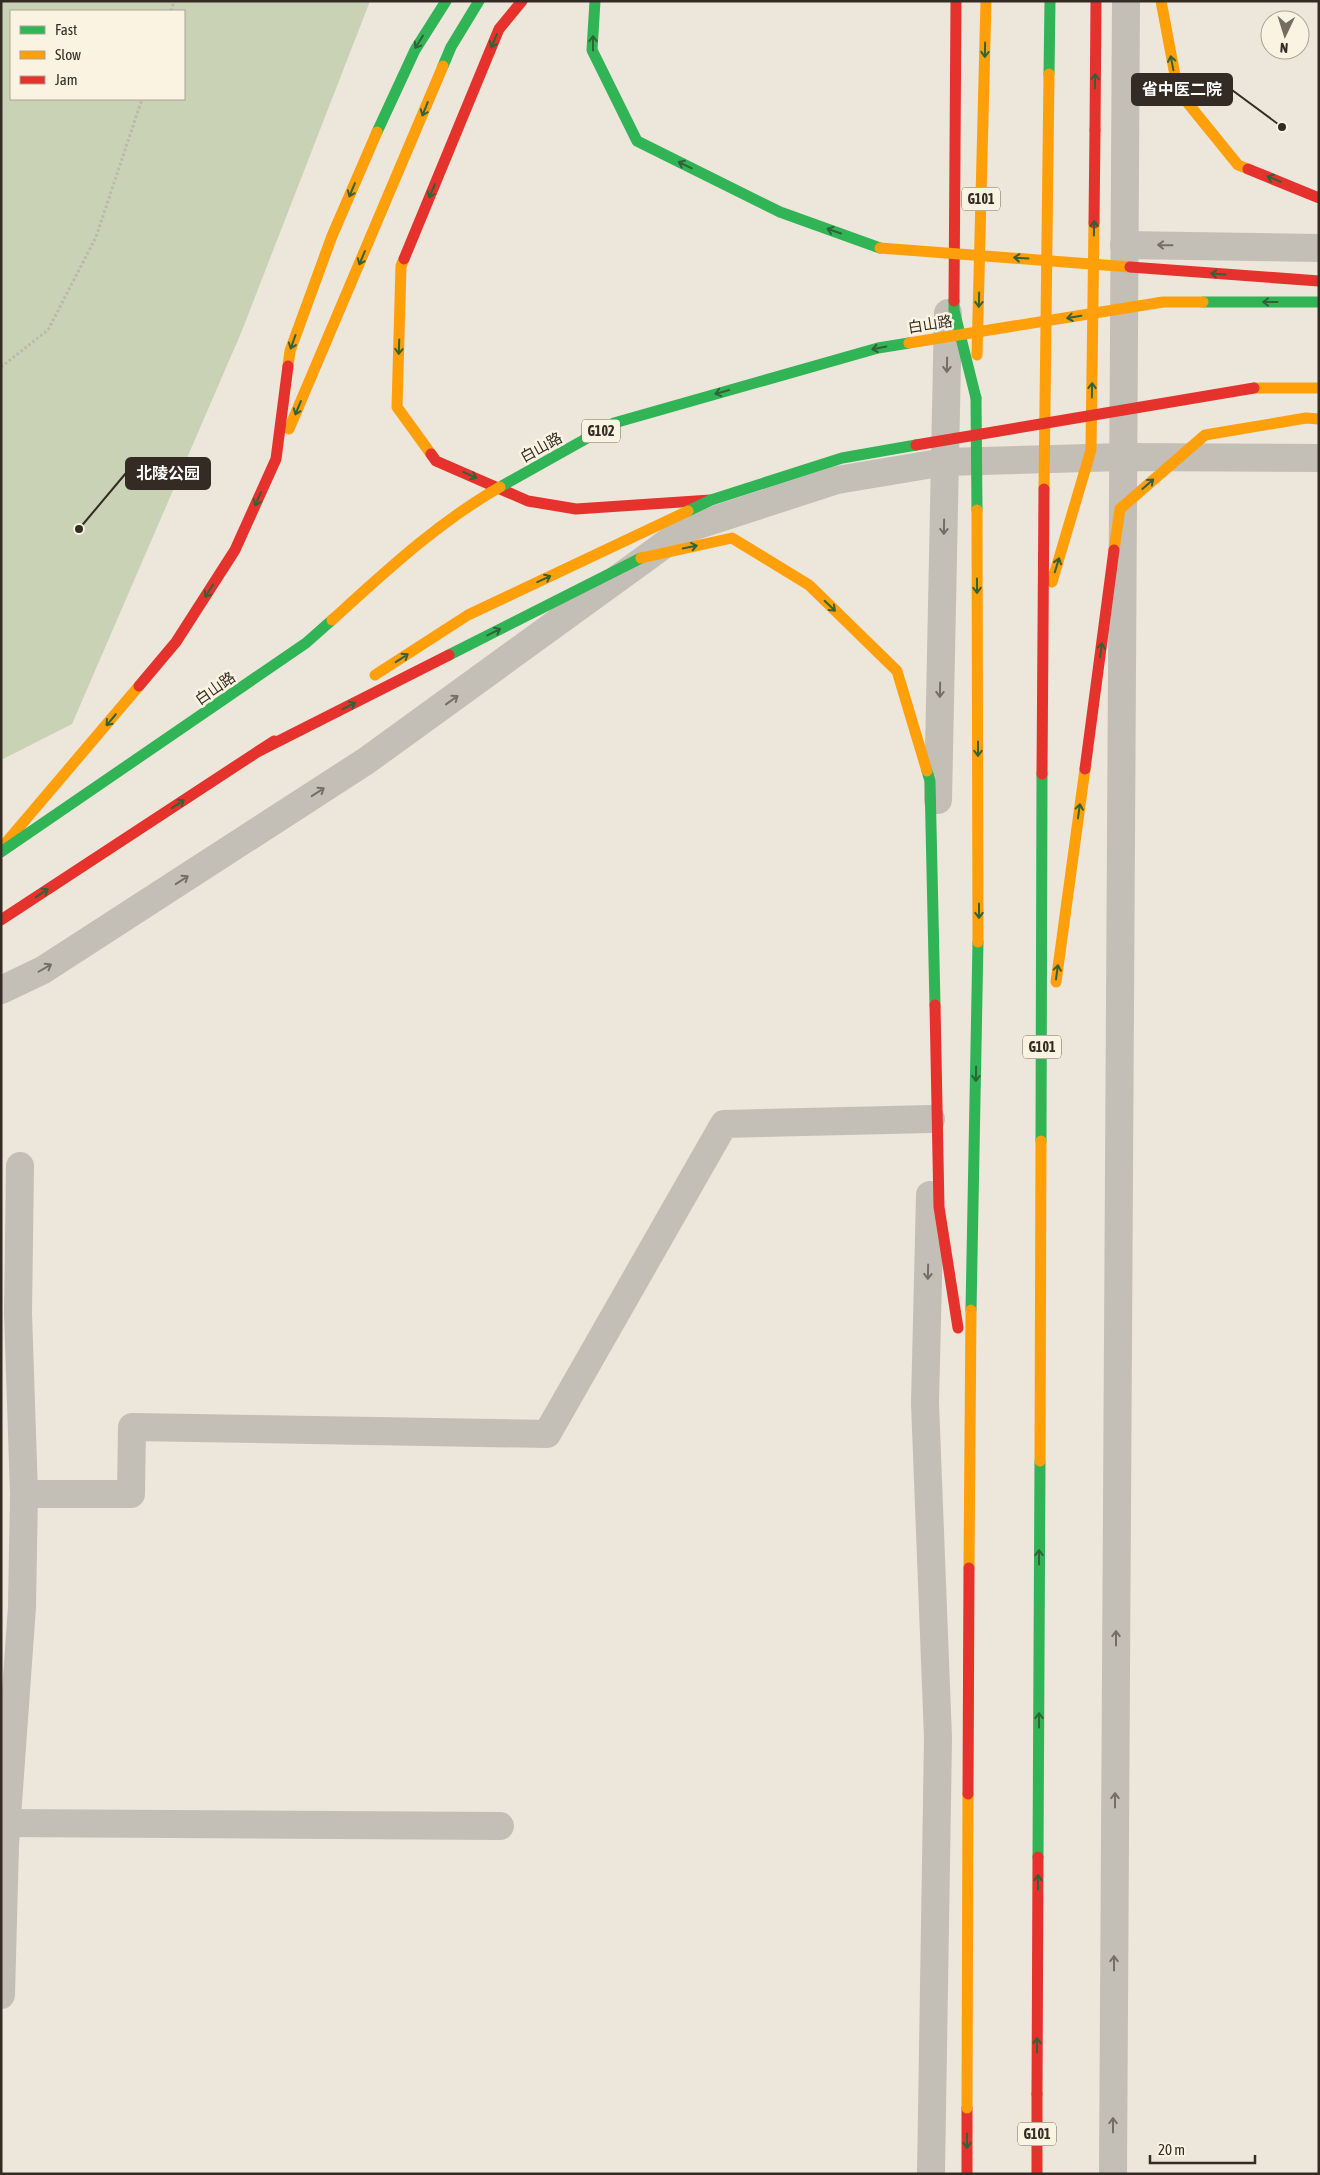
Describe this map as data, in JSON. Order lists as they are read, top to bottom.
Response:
{
  "streets": {
    "highway": ["G101", "白山路", "G102"]
  },
  "places": ["省中医二院", "北陵公园"],
  "legend": ["Fast", "Slow", "Jam"],
  "scale_bar": "20 m",
  "north": "bottom"
}
